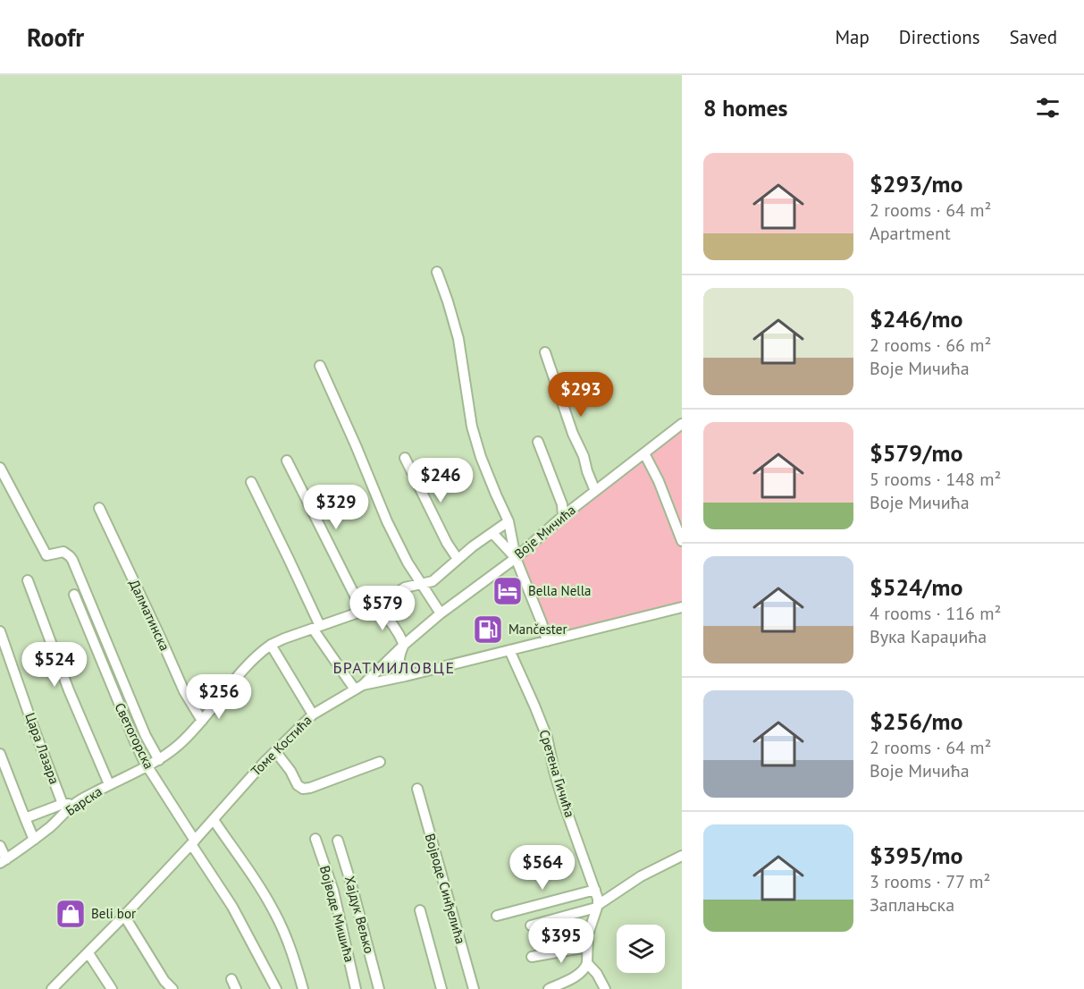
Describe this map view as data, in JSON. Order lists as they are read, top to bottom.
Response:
{
  "streets": {
    "street": [
      "Воје Мичића",
      "Далматинска",
      "Светогорска",
      "Томе Костића",
      "Цара Лазара",
      "Сретена Гичића",
      "Барска",
      "Војводе Синђелића",
      "Војводе Мишића",
      "Хајдук Вељко"
    ]
  },
  "crossings": [
    ["Воје Мичића", "Томе Костића"],
    ["Светогорска", "Томе Костића"],
    ["Светогорска", "Барска"],
    ["Томе Костића", "Сретена Гичића"]
  ],
  "districts": ["БРАТМИЛОВЦЕ"],
  "places": {
    "hotel": ["Bella Nella"],
    "fuel station": ["Mančester"],
    "shop": ["Beli bor"]
  },
  "page": {
    "header": "Roofr",
    "nav": ["Map", "Directions", "Saved"],
    "heading": "8 homes",
    "list": [
      {
        "name": "$293/mo",
        "note": "2 rooms · 64 m² · Apartment"
      },
      {
        "name": "$246/mo",
        "note": "2 rooms · 66 m² · Воје Мичића"
      },
      {
        "name": "$579/mo",
        "note": "5 rooms · 148 m² · Воје Мичића"
      },
      {
        "name": "$524/mo",
        "note": "4 rooms · 116 m² · Вука Караџића"
      },
      {
        "name": "$256/mo",
        "note": "2 rooms · 64 m² · Воје Мичића"
      },
      {
        "name": "$395/mo",
        "note": "3 rooms · 77 m² · Заплањска"
      }
    ],
    "price": [
      "$293",
      "$246",
      "$329",
      "$579",
      "$524",
      "$256",
      "$564",
      "$395"
    ]
  }
}
